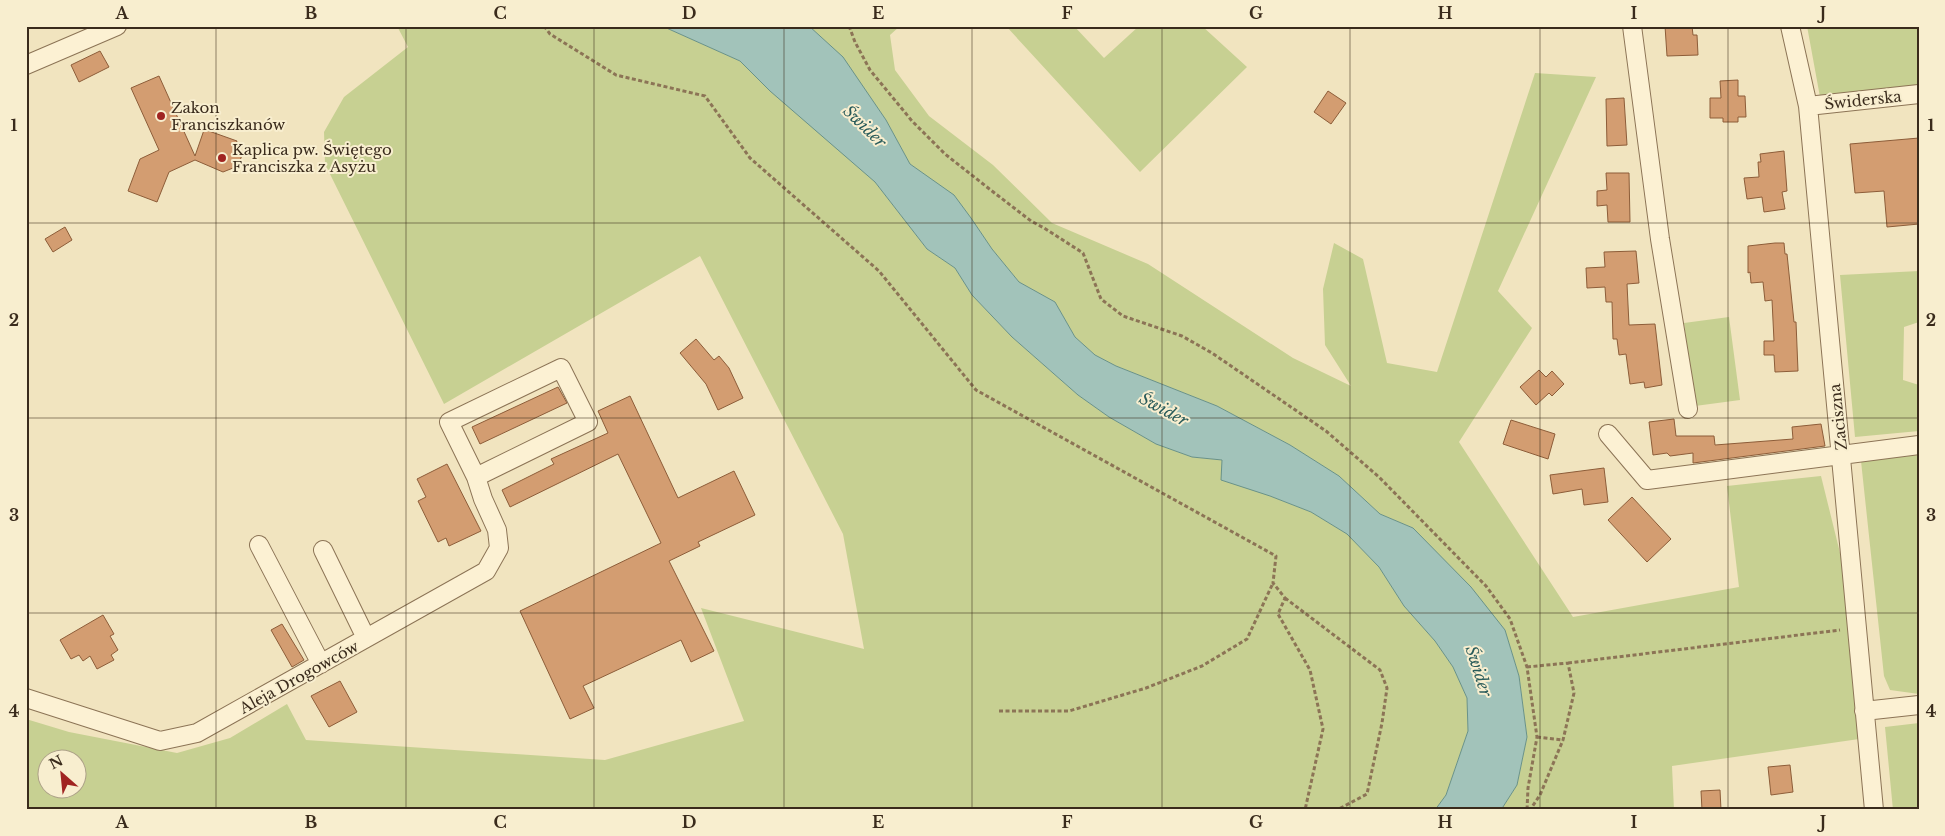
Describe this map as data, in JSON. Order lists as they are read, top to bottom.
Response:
{
  "streets": {
    "street": ["Świderska", "Zaciszna", "Aleja Drogowców"]
  },
  "crossings": [
    ["Świderska", "Zaciszna"]
  ],
  "water": ["Świder"],
  "places": ["Zakon Franciszkanów", "Kaplica pw. Świętego Franciszka z Asyżu"],
  "north": "top left",
  "grid": {
    "columns": [
      "A",
      "B",
      "C",
      "D",
      "E",
      "F",
      "G",
      "H",
      "I",
      "J"
    ],
    "rows": [
      "1",
      "2",
      "3",
      "4"
    ]
  }
}
